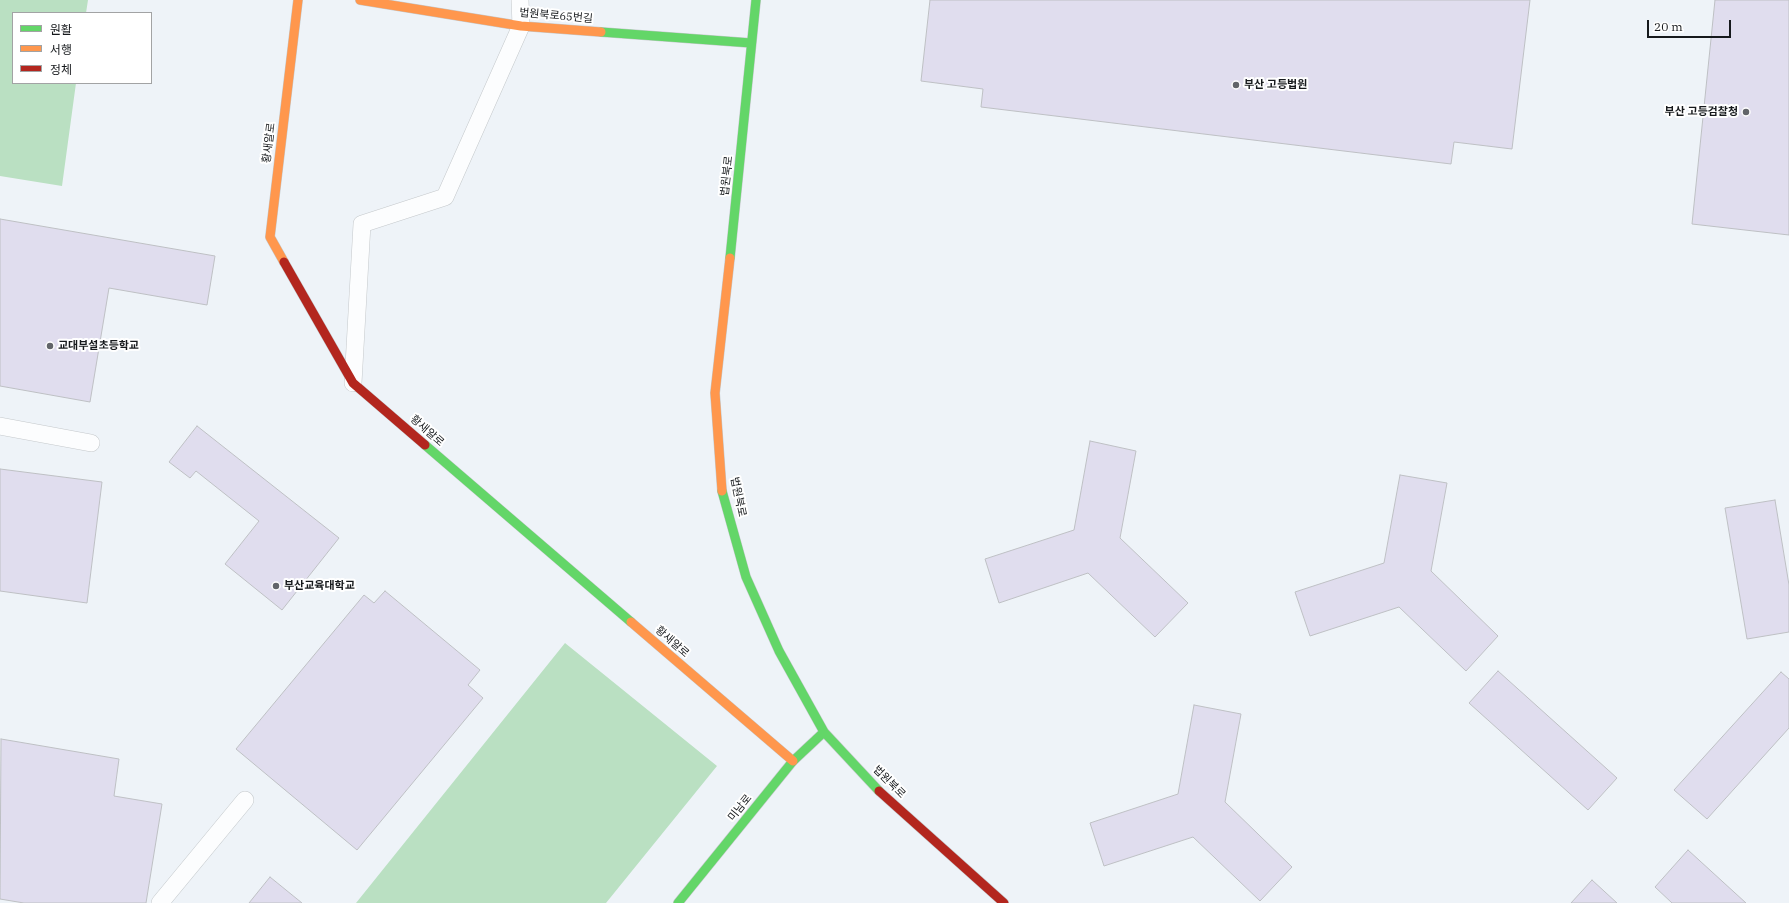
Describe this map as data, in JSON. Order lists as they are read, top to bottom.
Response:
{
  "streets": {
    "street": [
      "법원북로65번길",
      "황새알로",
      "법원북로",
      "미남로"
    ]
  },
  "crossings": [
    ["법원북로65번길", "법원북로"],
    ["황새알로", "미남로"],
    ["법원북로", "미남로"]
  ],
  "places": [
    "부산 고등법원",
    "부산 고등검찰청",
    "교대부설초등학교",
    "부산교육대학교"
  ],
  "legend": ["원활", "서행", "정체"],
  "scale_bar": "20 m"
}
